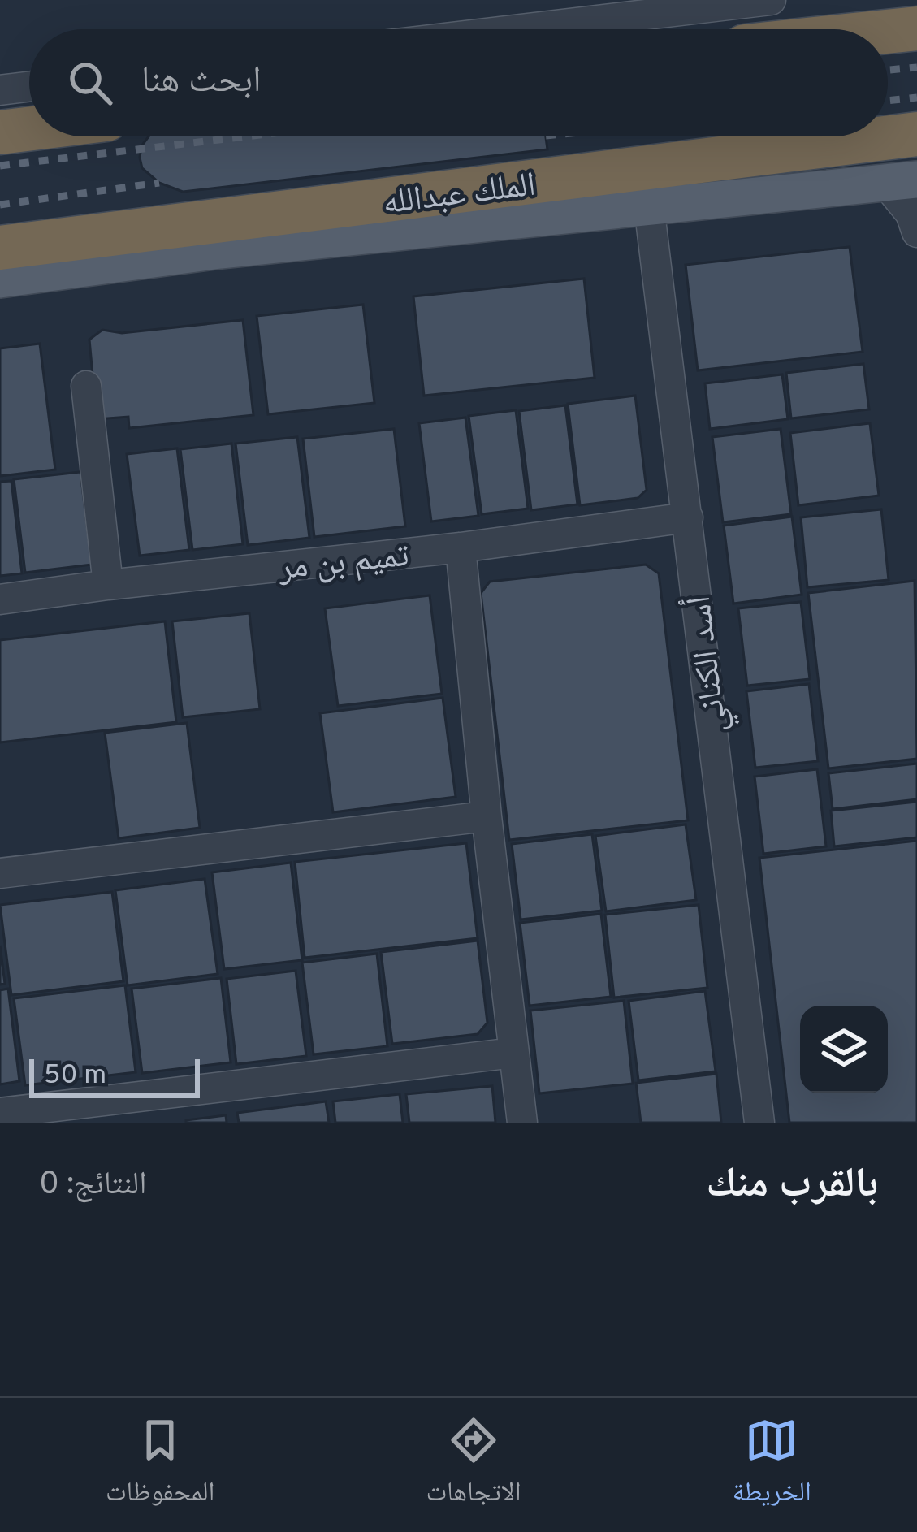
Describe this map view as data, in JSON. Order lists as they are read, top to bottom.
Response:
{
  "streets": {
    "highway": ["الملك عبدالله"],
    "street": ["تميم بن مر", "أسد الكناني"]
  },
  "crossings": [
    ["تميم بن مر", "أسد الكناني"]
  ],
  "scale_bar": "50 m",
  "page": {
    "search": "ابحث هنا",
    "scale": "50 m",
    "heading": ["بالقرب منك", "النتائج: 0"],
    "nav": ["الخريطة", "الاتجاهات", "المحفوظات"]
  }
}
